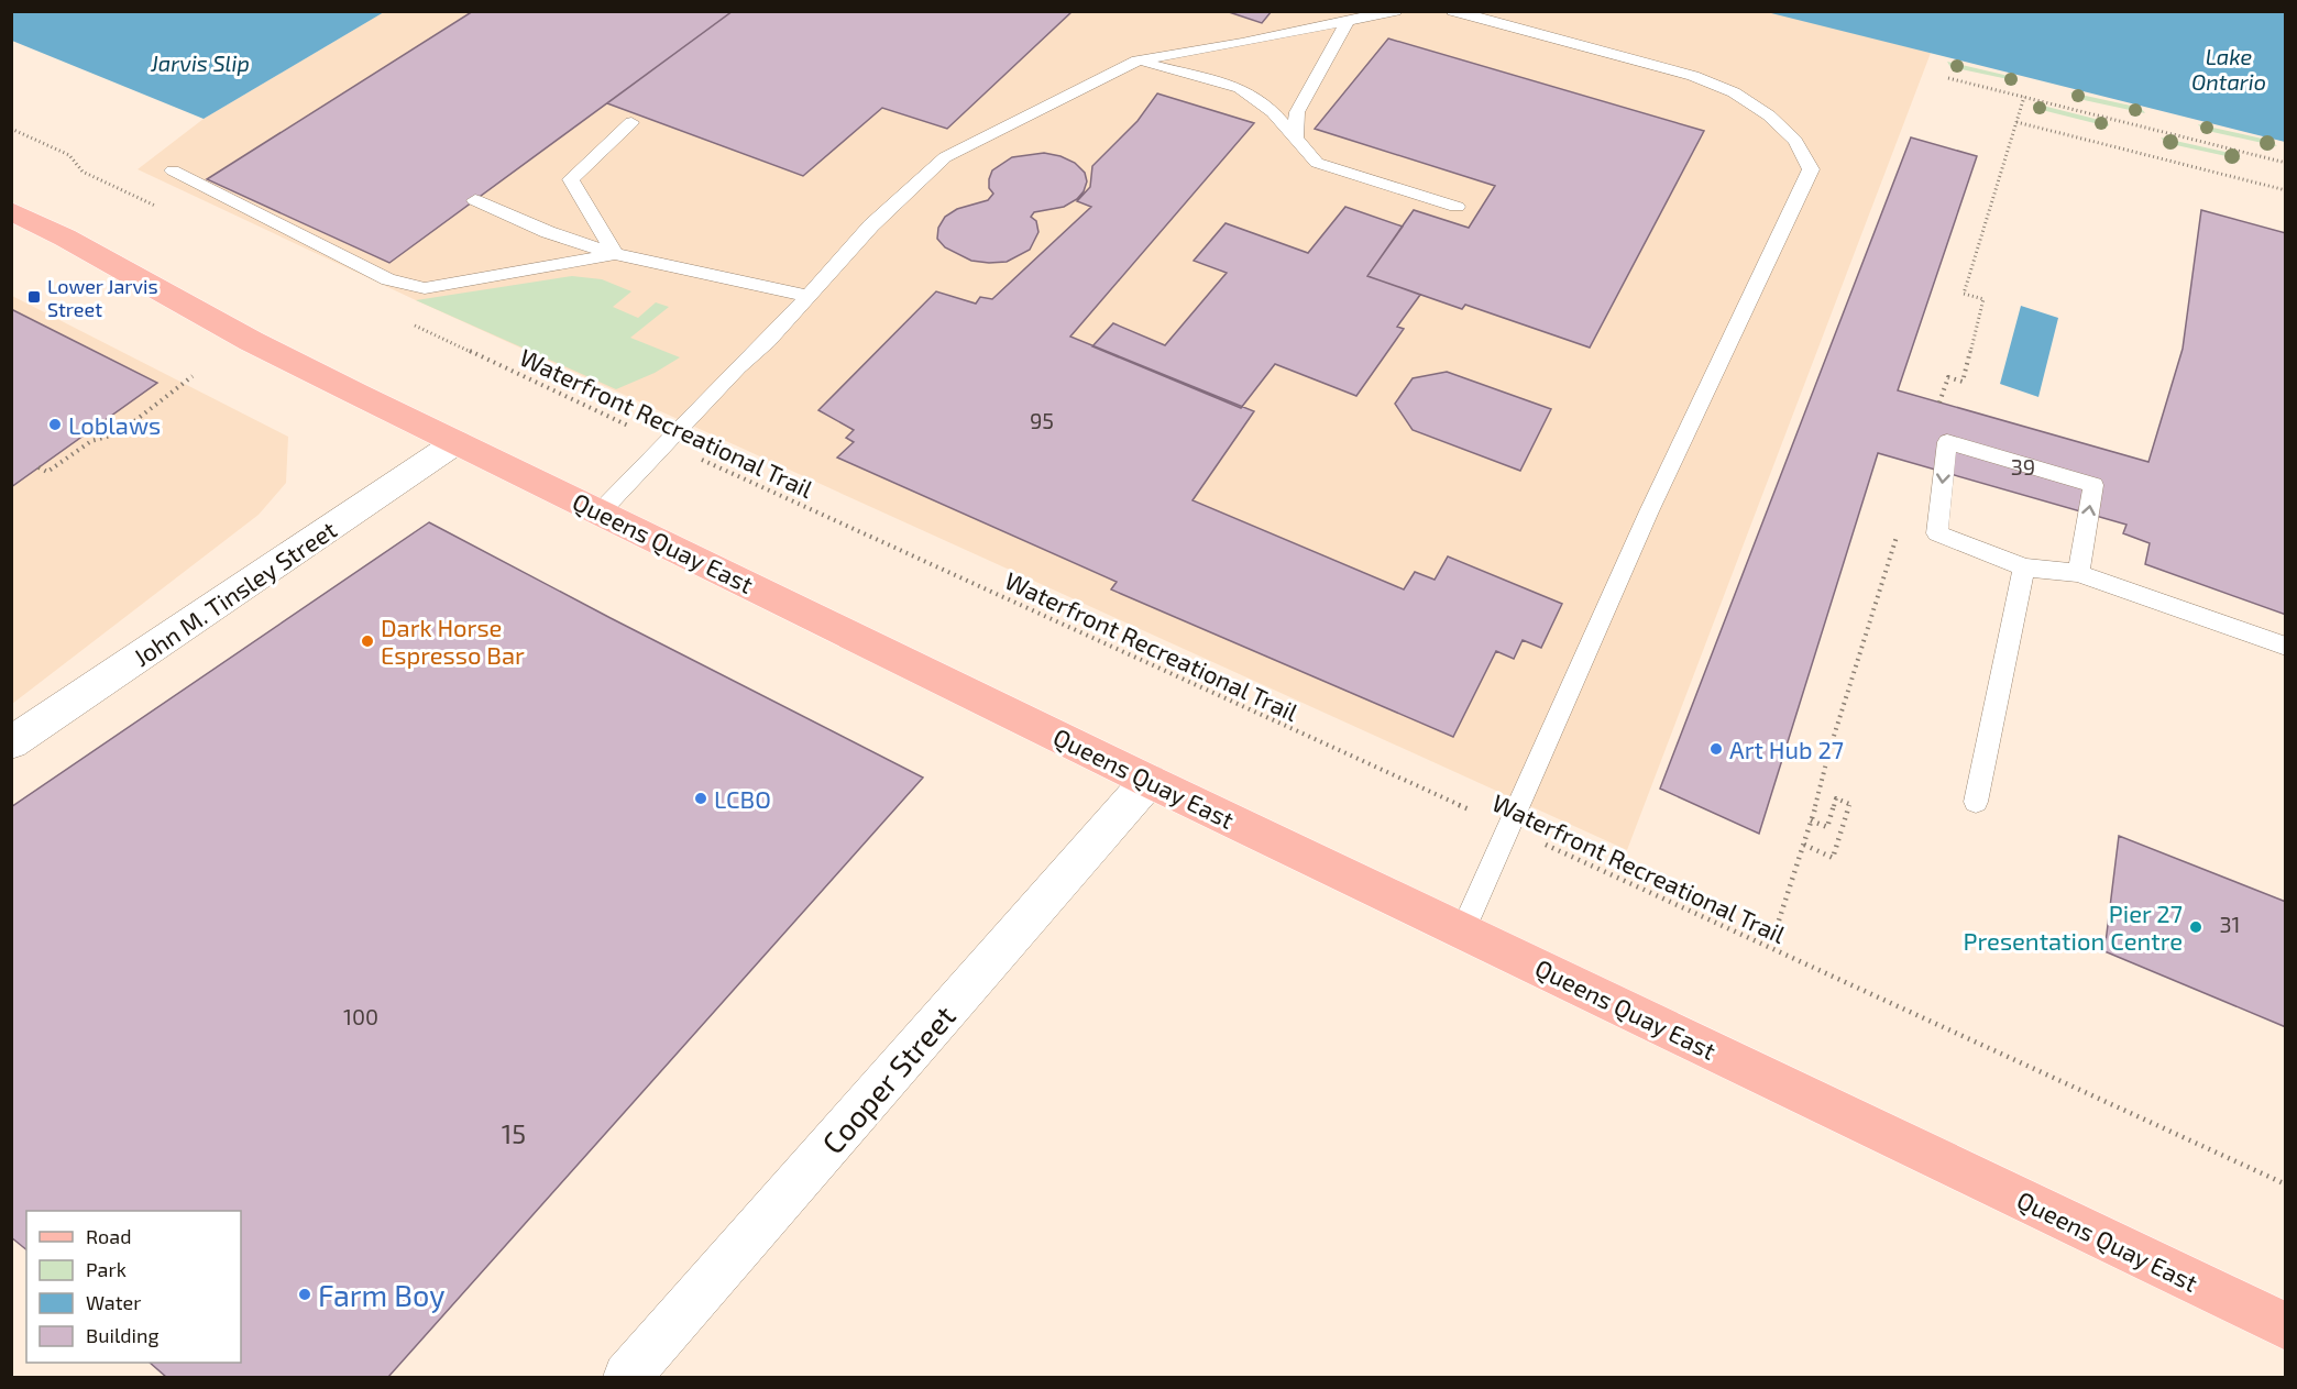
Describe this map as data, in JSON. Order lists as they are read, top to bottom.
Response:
{
  "streets": {
    "main road": ["Queens Quay East"],
    "street": ["John M. Tinsley Street", "Cooper Street"],
    "path": ["Waterfront Recreational Trail"]
  },
  "crossings": [
    ["Queens Quay East", "John M. Tinsley Street"],
    ["Queens Quay East", "Cooper Street"]
  ],
  "water": ["Lake Ontario", "Jarvis Slip"],
  "places": {
    "transit": ["Lower Jarvis Street"],
    "other": [
      "Loblaws",
      "Dark Horse Espresso Bar",
      "Art Hub 27",
      "LCBO",
      "Pier 27 Presentation Centre",
      "Farm Boy"
    ]
  },
  "house_numbers": [
    "95",
    "39",
    "31",
    "100",
    "15"
  ],
  "legend": [
    "Road",
    "Park",
    "Water",
    "Building"
  ]
}
